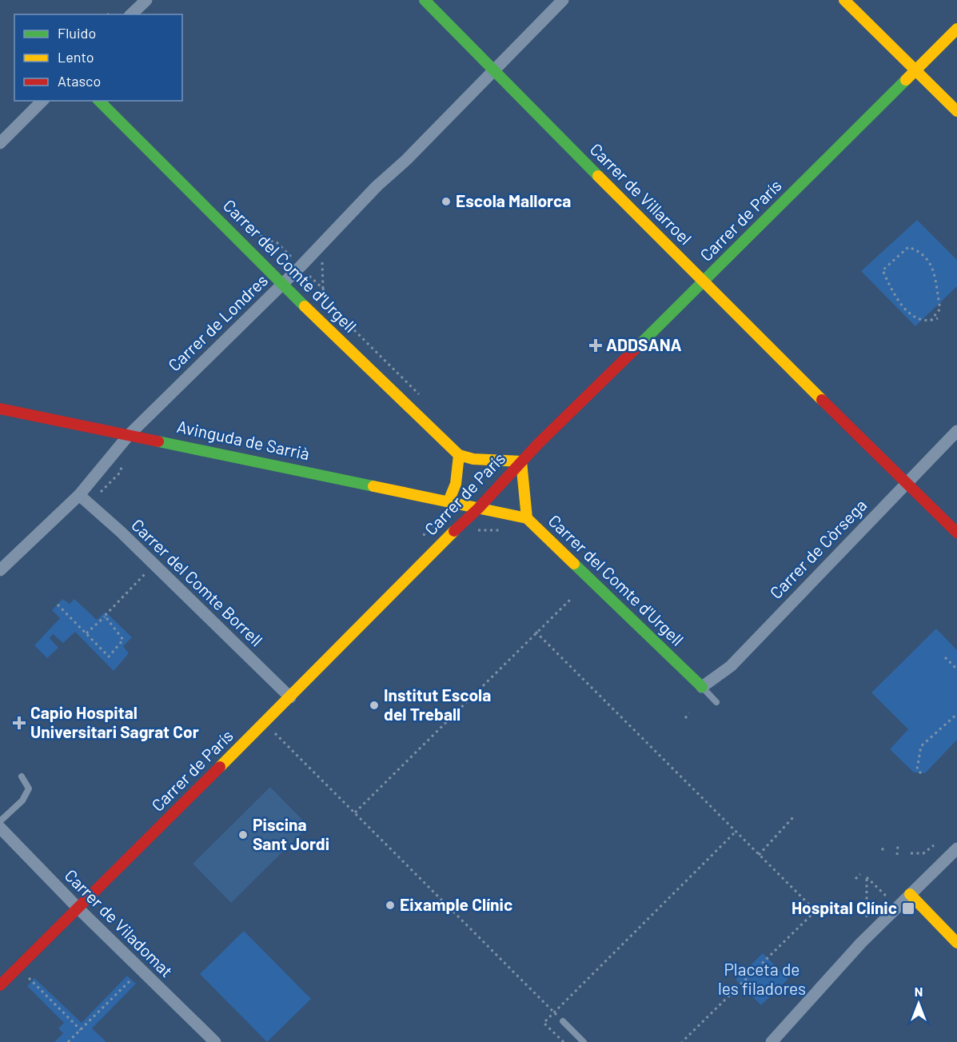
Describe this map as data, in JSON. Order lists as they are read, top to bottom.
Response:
{
  "streets": {
    "main road": [
      "Carrer de Villarroel",
      "Carrer de París",
      "Carrer del Comte d'Urgell",
      "Avinguda de Sarrià"
    ],
    "street": [
      "Carrer de Londres",
      "Carrer de Còrsega",
      "Carrer del Comte Borrell",
      "Carrer de Viladomat"
    ]
  },
  "crossings": [
    ["Carrer de Villarroel", "Carrer de París"],
    ["Carrer de Villarroel", "Carrer de Londres"],
    ["Carrer de Villarroel", "Carrer de Còrsega"],
    ["Carrer de París", "Carrer del Comte d'Urgell"],
    ["Carrer de París", "Avinguda de Sarrià"],
    ["Carrer de París", "Carrer del Comte Borrell"],
    ["Carrer de París", "Carrer de Viladomat"],
    ["Carrer del Comte d'Urgell", "Carrer de Londres"],
    ["Carrer del Comte d'Urgell", "Avinguda de Sarrià"],
    ["Carrer del Comte d'Urgell", "Carrer de Còrsega"],
    ["Carrer de Londres", "Avinguda de Sarrià"],
    ["Carrer de Londres", "Carrer del Comte Borrell"]
  ],
  "parks": ["Placeta de les filadores"],
  "places": {
    "other": [
      "Escola Mallorca",
      "Institut Escola del Treball",
      "Piscina Sant Jordi",
      "Eixample Clínic"
    ],
    "health": ["ADDSANA", "Capio Hospital Universitari Sagrat Cor"],
    "transit": ["Hospital Clínic"]
  },
  "legend": ["Fluido", "Lento", "Atasco"],
  "north": "top"
}
